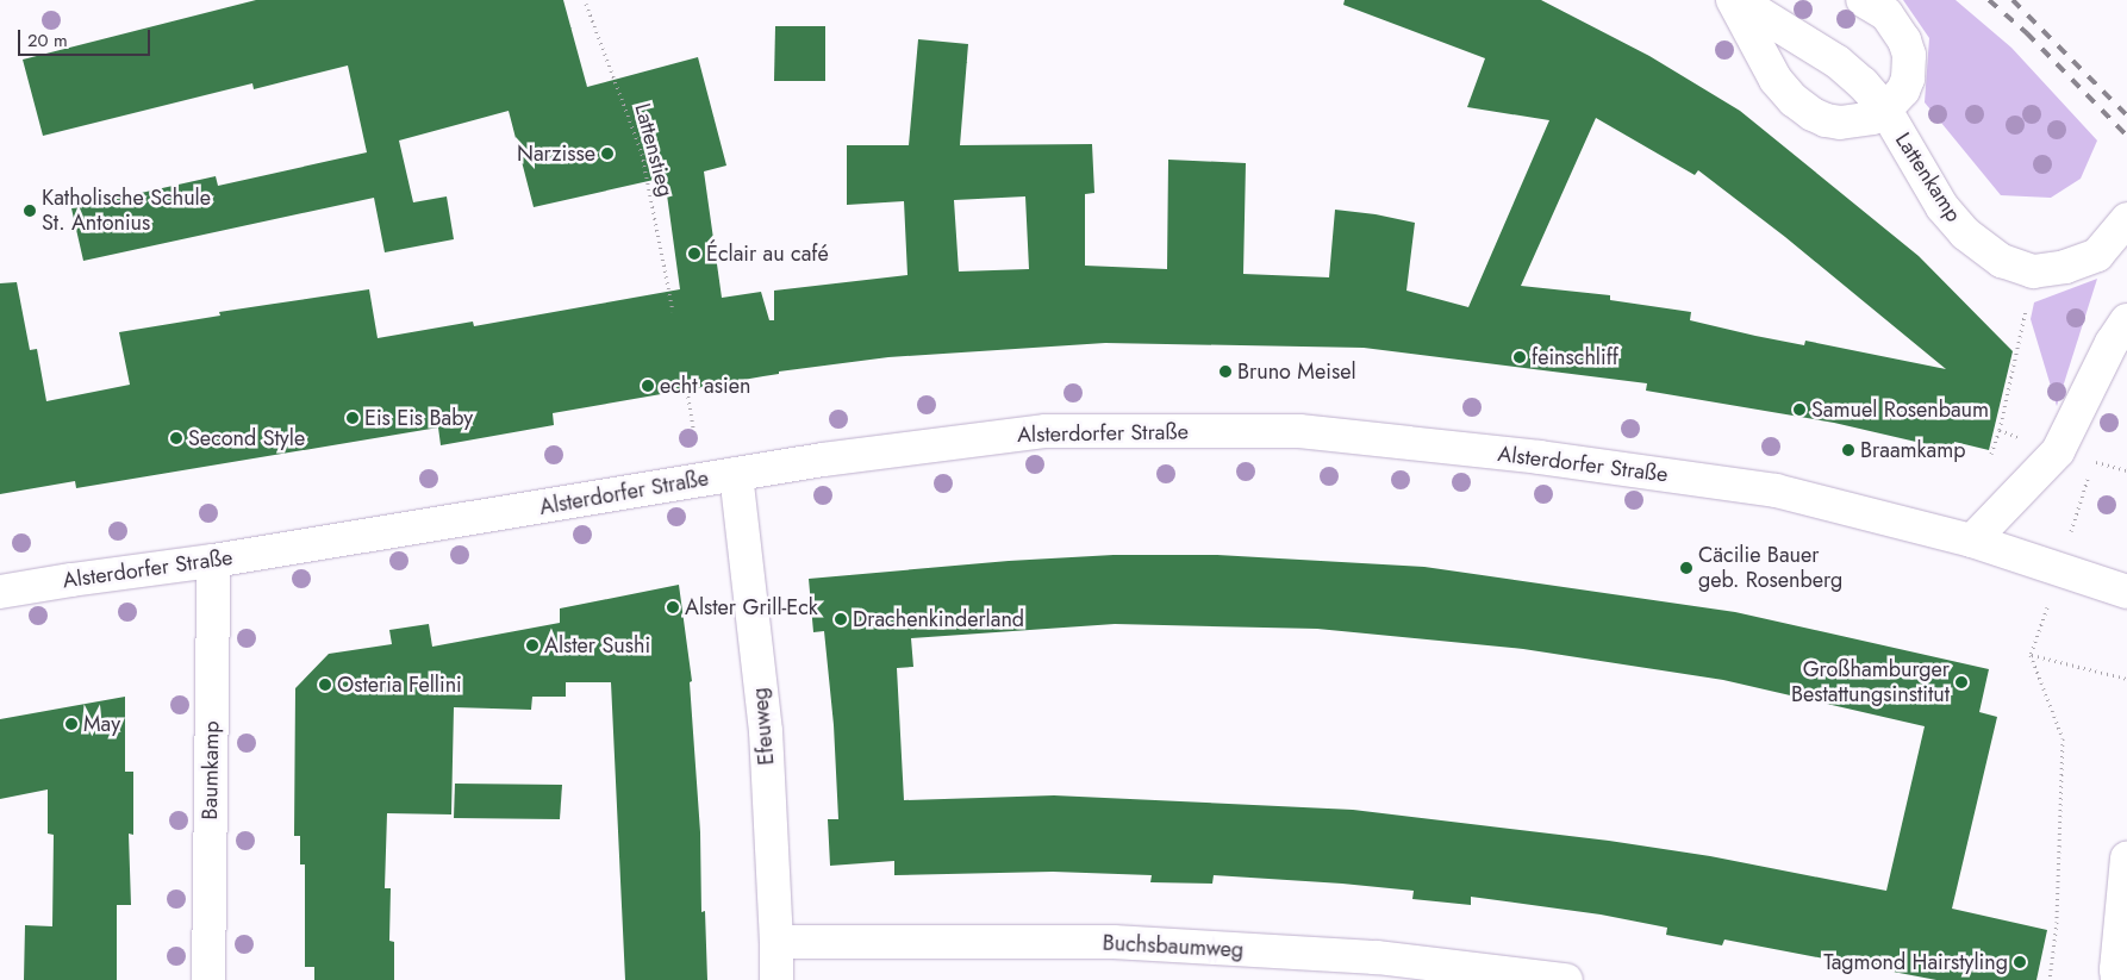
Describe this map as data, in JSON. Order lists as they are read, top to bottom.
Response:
{
  "streets": {
    "street": [
      "Lattenkamp",
      "Alsterdorfer Straße",
      "Efeuweg",
      "Baumkamp",
      "Buchsbaumweg"
    ],
    "path": ["Lattenstieg"]
  },
  "crossings": [
    ["Alsterdorfer Straße", "Efeuweg"],
    ["Alsterdorfer Straße", "Baumkamp"],
    ["Efeuweg", "Buchsbaumweg"]
  ],
  "places": [
    "Narzisse",
    "Katholische Schule St. Antonius",
    "Éclair au café",
    "feinschliff",
    "Bruno Meisel",
    "echt asien",
    "Samuel Rosenbaum",
    "Eis Eis Baby",
    "Second Style",
    "Braamkamp",
    "Cäcilie Bauer geb. Rosenberg",
    "Alster Grill-Eck",
    "Drachenkinderland",
    "Alster Sushi",
    "Großhamburger Bestattungsinstitut",
    "Osteria Fellini",
    "May",
    "Tagmond Hairstyling"
  ],
  "scale_bar": "20 m"
}
